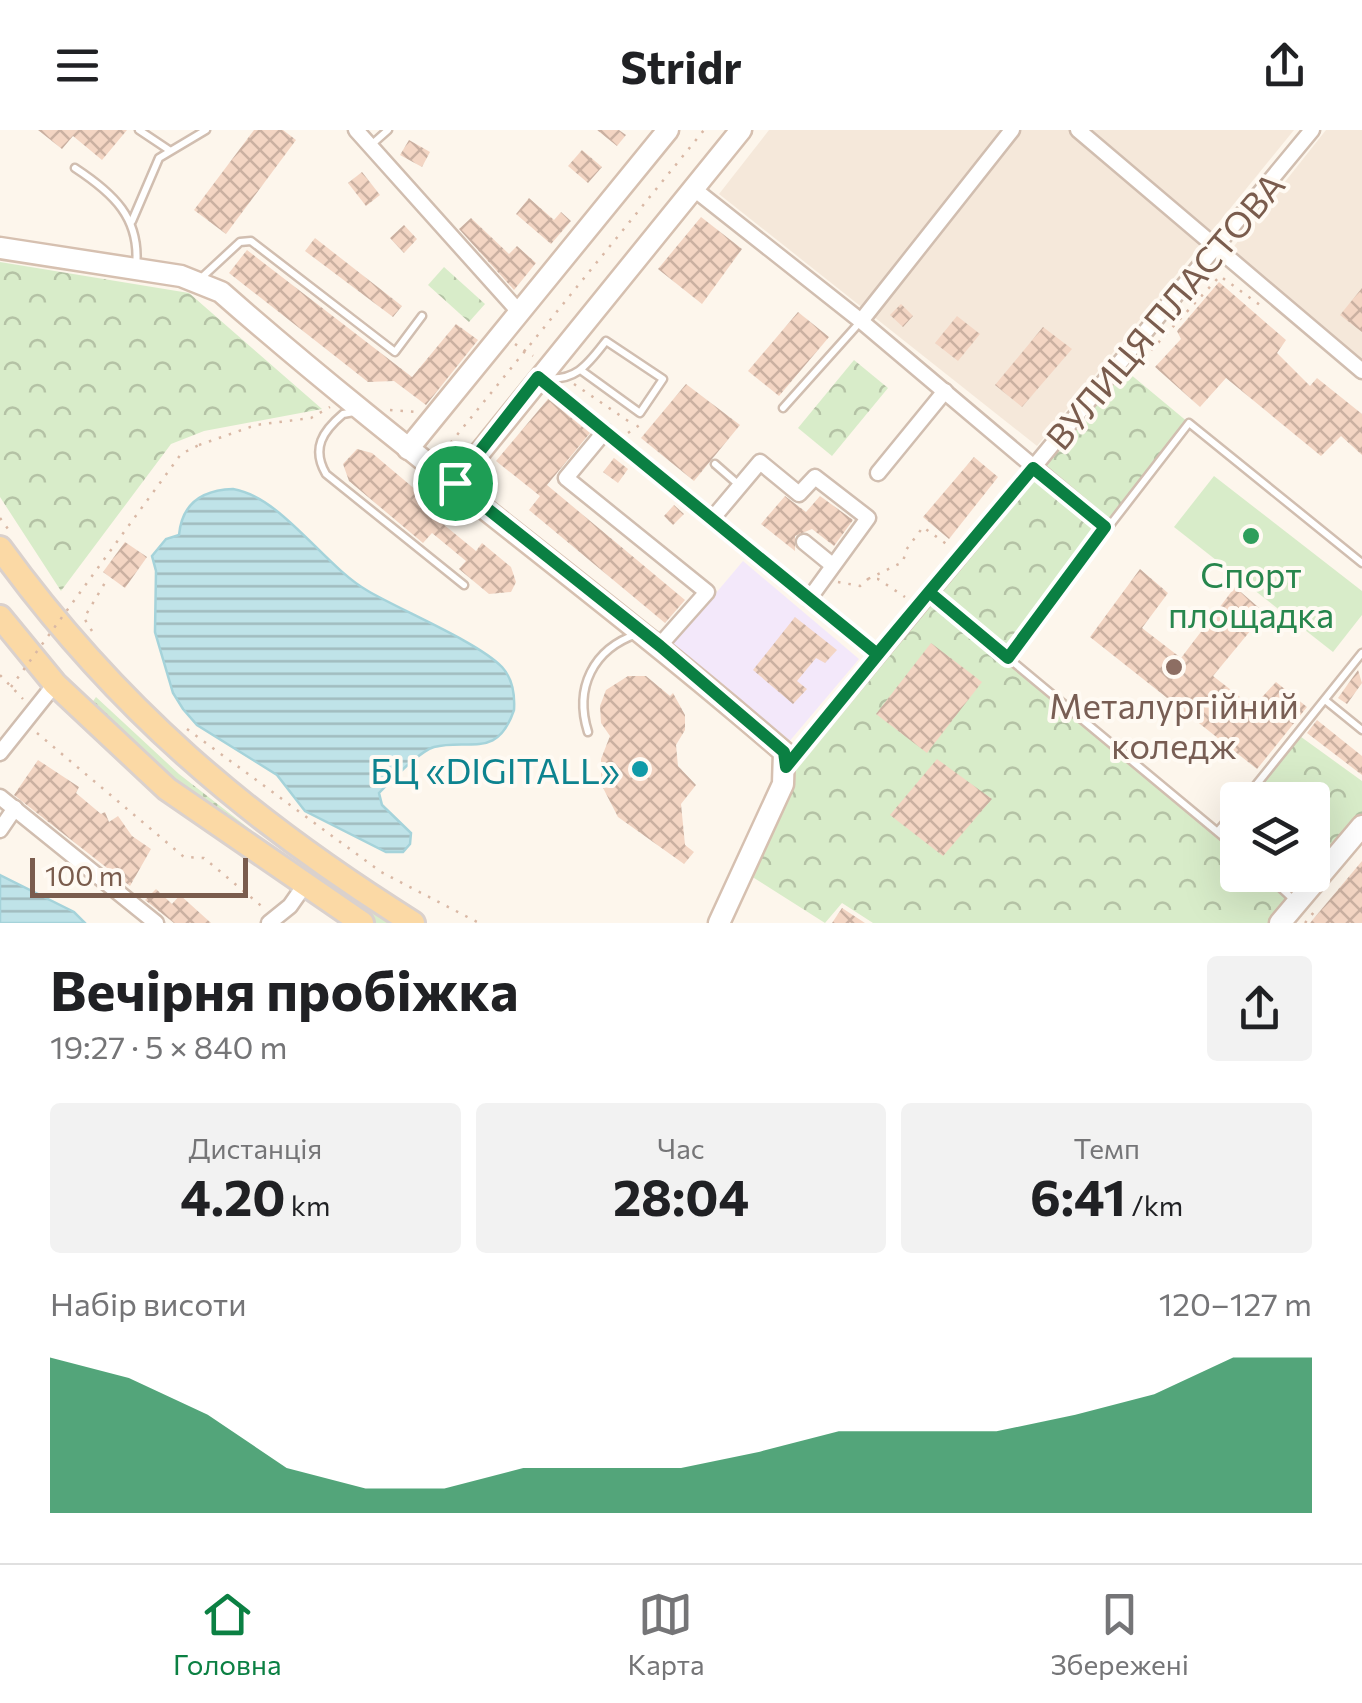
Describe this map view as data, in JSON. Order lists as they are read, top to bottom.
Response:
{
  "streets": {
    "street": ["ВУЛИЦЯ ПЛАСТОВА"]
  },
  "places": ["Спорт площадка", "Металургійний коледж", "БЦ «DIGITALL»"],
  "scale_bar": "100 m",
  "page": {
    "header": "Stridr",
    "scale": "100 m",
    "heading": ["Вечірня пробіжка", "19:27 · 5 × 840 m"],
    "stats": [
      ["Дистанція", "4.20 km"],
      ["Час", "28:04"],
      ["Темп", "6:41 /km"]
    ],
    "chart": ["Набір висоти", "120–127 m"],
    "tabs": ["Головна", "Карта", "Збережені"]
  }
}
